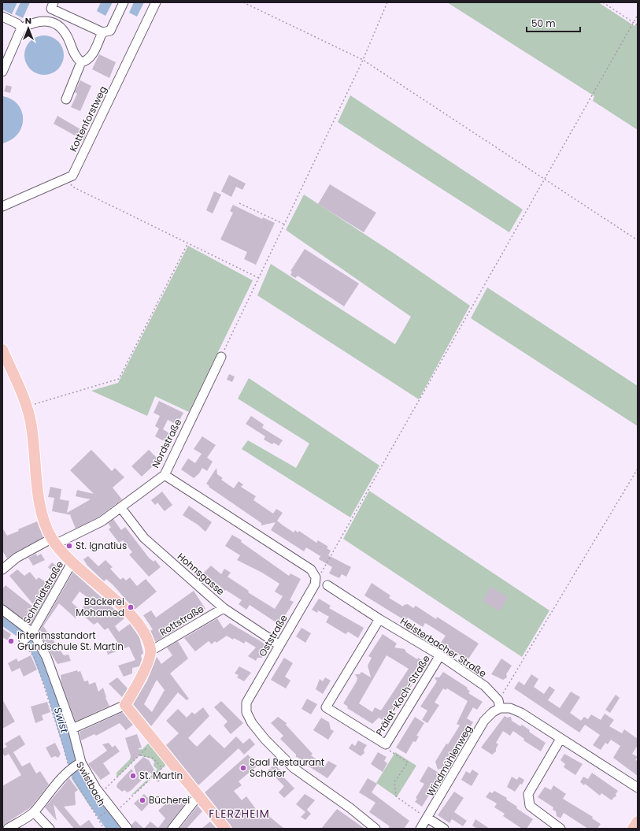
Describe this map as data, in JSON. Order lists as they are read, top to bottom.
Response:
{
  "streets": {
    "street": [
      "Kottenforstweg",
      "Nordstraße",
      "Hohnsgasse",
      "Schmidtstraße",
      "Rottstraße",
      "Oststraße",
      "Heisterbacher Straße",
      "Prälat-Koch-Straße",
      "Windmühlenweg",
      "Swistbach"
    ]
  },
  "crossings": [
    ["Nordstraße", "Hohnsgasse"],
    ["Hohnsgasse", "Rottstraße"],
    ["Hohnsgasse", "Oststraße"],
    ["Schmidtstraße", "Swistbach"],
    ["Heisterbacher Straße", "Prälat-Koch-Straße"],
    ["Heisterbacher Straße", "Windmühlenweg"]
  ],
  "districts": ["FLERZHEIM"],
  "water": ["Swist"],
  "places": [
    "St. Ignatius",
    "Bäckerei Mohamed",
    "Interimsstandort Grundschule St. Martin",
    "Saal Restaurant Schäfer",
    "St. Martin",
    "Bücherei"
  ],
  "scale_bar": "50 m",
  "north": "top"
}
